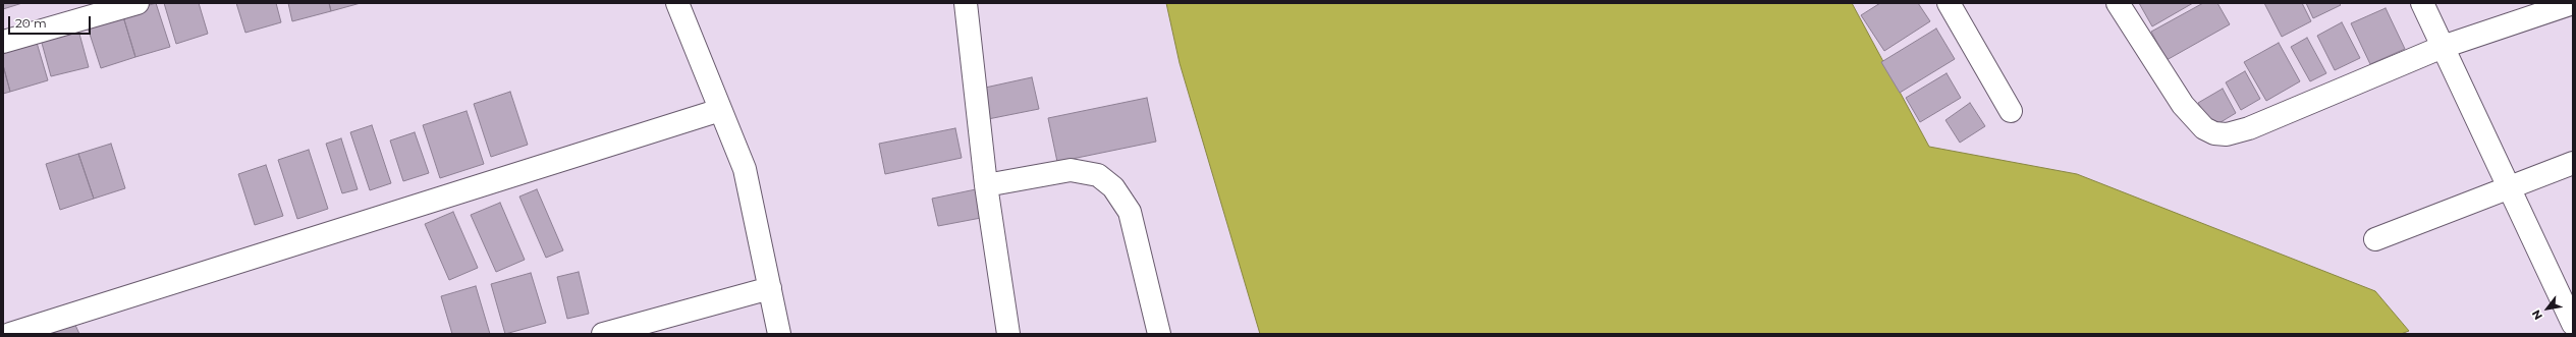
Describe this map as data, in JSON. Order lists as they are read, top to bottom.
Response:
{
  "scale_bar": "20 m",
  "north": "bottom left"
}
